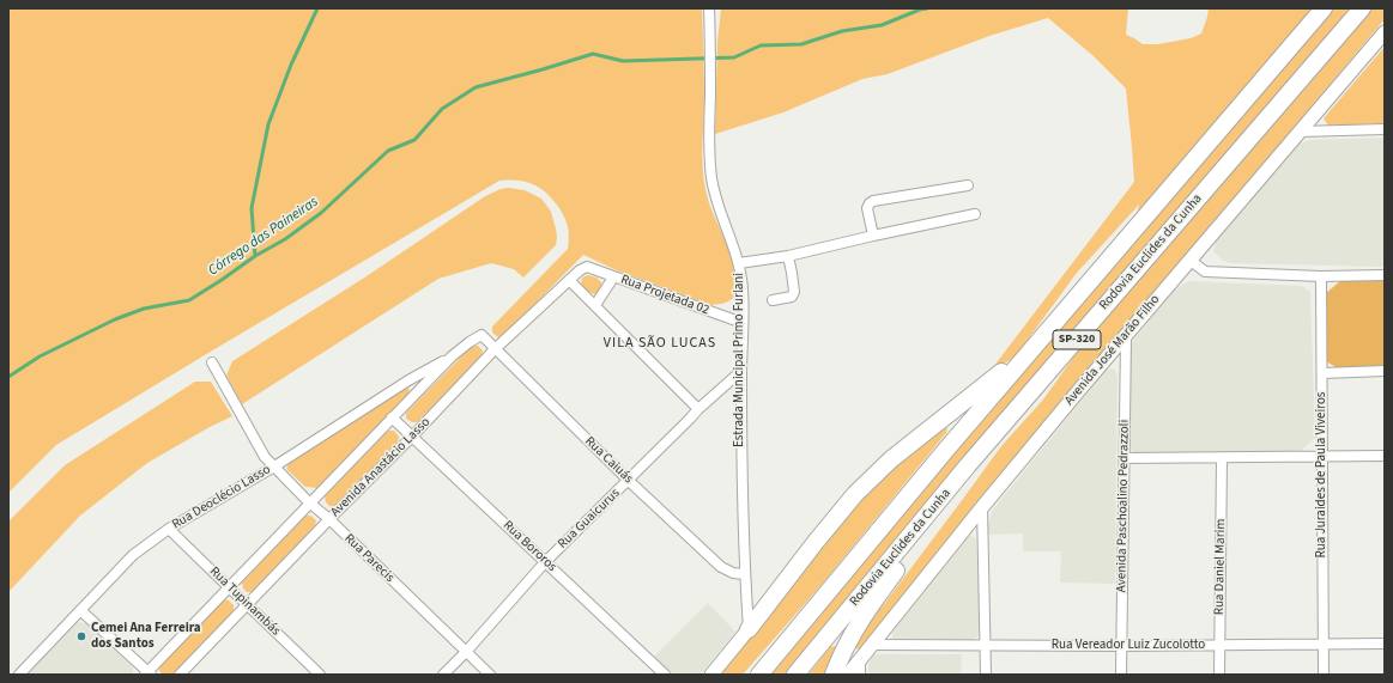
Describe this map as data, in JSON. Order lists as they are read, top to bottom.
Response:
{
  "streets": {
    "highway": ["Rodovia Euclides da Cunha", "SP-320"],
    "main road": ["Avenida José Marão Filho"],
    "street": [
      "Rua Projetada 02",
      "Estrada Municipal Primo Furlani",
      "Rua Caiuás",
      "Avenida Anastácio Lasso",
      "Rua Juraides de Paula Viveiros",
      "Rua Deoclécio Lasso",
      "Avenida Paschoalino Pedrazzoli",
      "Rua Guaicurus",
      "Rua Bororos",
      "Rua Parecis",
      "Rua Daniel Marim",
      "Rua Tupinambás",
      "Rua Vereador Luiz Zucolotto"
    ]
  },
  "crossings": [
    ["Rua Projetada 02", "Estrada Municipal Primo Furlani"],
    ["Rua Projetada 02", "Avenida Anastácio Lasso"],
    ["Avenida José Marão Filho", "Avenida Paschoalino Pedrazzoli"],
    ["Avenida José Marão Filho", "Rua Vereador Luiz Zucolotto"],
    ["Estrada Municipal Primo Furlani", "Rua Caiuás"],
    ["Estrada Municipal Primo Furlani", "Rua Guaicurus"],
    ["Rua Caiuás", "Avenida Anastácio Lasso"],
    ["Rua Caiuás", "Rua Guaicurus"],
    ["Avenida Anastácio Lasso", "Rua Deoclécio Lasso"],
    ["Avenida Anastácio Lasso", "Rua Bororos"],
    ["Avenida Anastácio Lasso", "Rua Parecis"],
    ["Avenida Anastácio Lasso", "Rua Tupinambás"],
    ["Rua Juraides de Paula Viveiros", "Rua Vereador Luiz Zucolotto"],
    ["Rua Deoclécio Lasso", "Rua Parecis"],
    ["Rua Deoclécio Lasso", "Rua Tupinambás"],
    ["Avenida Paschoalino Pedrazzoli", "Rua Vereador Luiz Zucolotto"],
    ["Rua Guaicurus", "Rua Bororos"],
    ["Rua Guaicurus", "Rua Parecis"],
    ["Rua Daniel Marim", "Rua Vereador Luiz Zucolotto"]
  ],
  "districts": ["VILA SÃO LUCAS"],
  "water": ["Córrego das Paineiras"],
  "places": ["Cemei Ana Ferreira dos Santos"]
}
